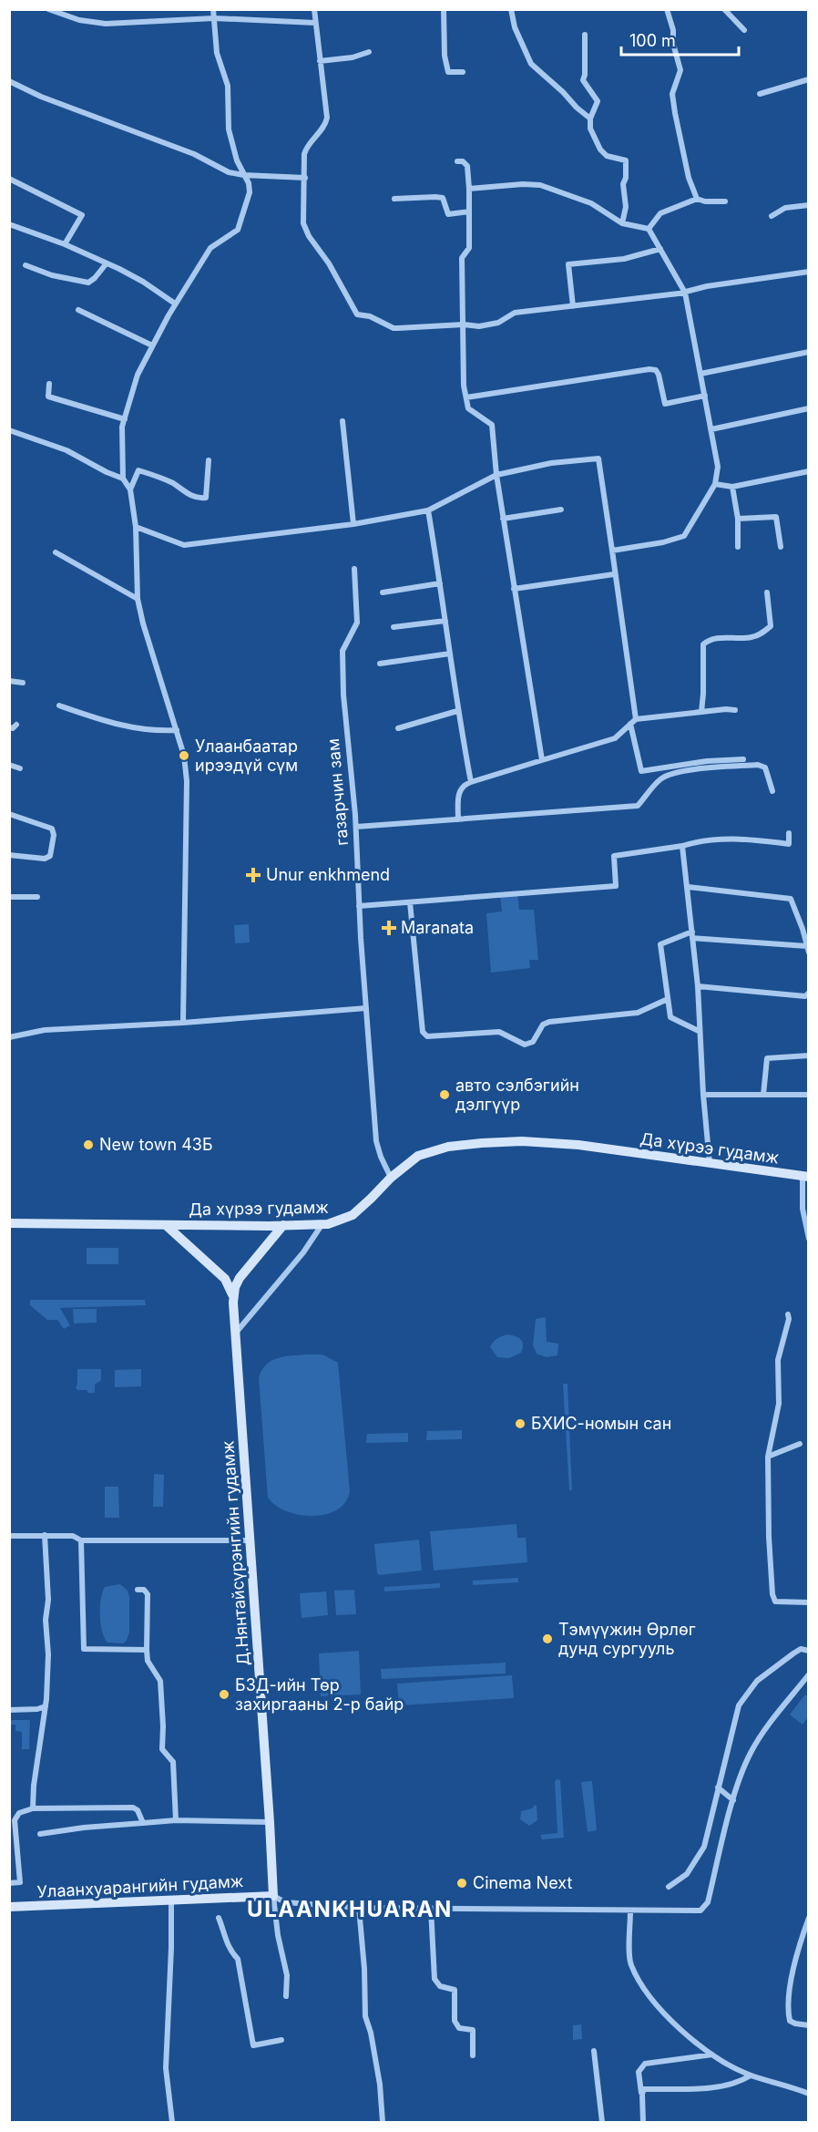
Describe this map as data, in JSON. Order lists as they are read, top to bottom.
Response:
{
  "streets": {
    "main road": ["Да хүрээ гудамж", "Д.Нянтайсүрэнгийн гудамж", "Улаанхуарангийн гудамж"],
    "street": ["газарчин зам"]
  },
  "crossings": [
    ["газарчин зам", "Да хүрээ гудамж"],
    ["Да хүрээ гудамж", "Д.Нянтайсүрэнгийн гудамж"],
    ["Д.Нянтайсүрэнгийн гудамж", "Улаанхуарангийн гудамж"]
  ],
  "districts": ["ULAANKHUARAN"],
  "places": {
    "other": [
      "Улаанбаатар ирээдүй сүм",
      "авто сэлбэгийн дэлгүүр",
      "New town 43Б",
      "БХИС-номын сан",
      "Тэмүүжин Өрлөг дунд сургууль",
      "БЗД-ийн Төр захиргааны 2-р байр",
      "Cinema Next"
    ],
    "health": ["Unur enkhmend", "Maranata"]
  },
  "scale_bar": "100 m"
}
